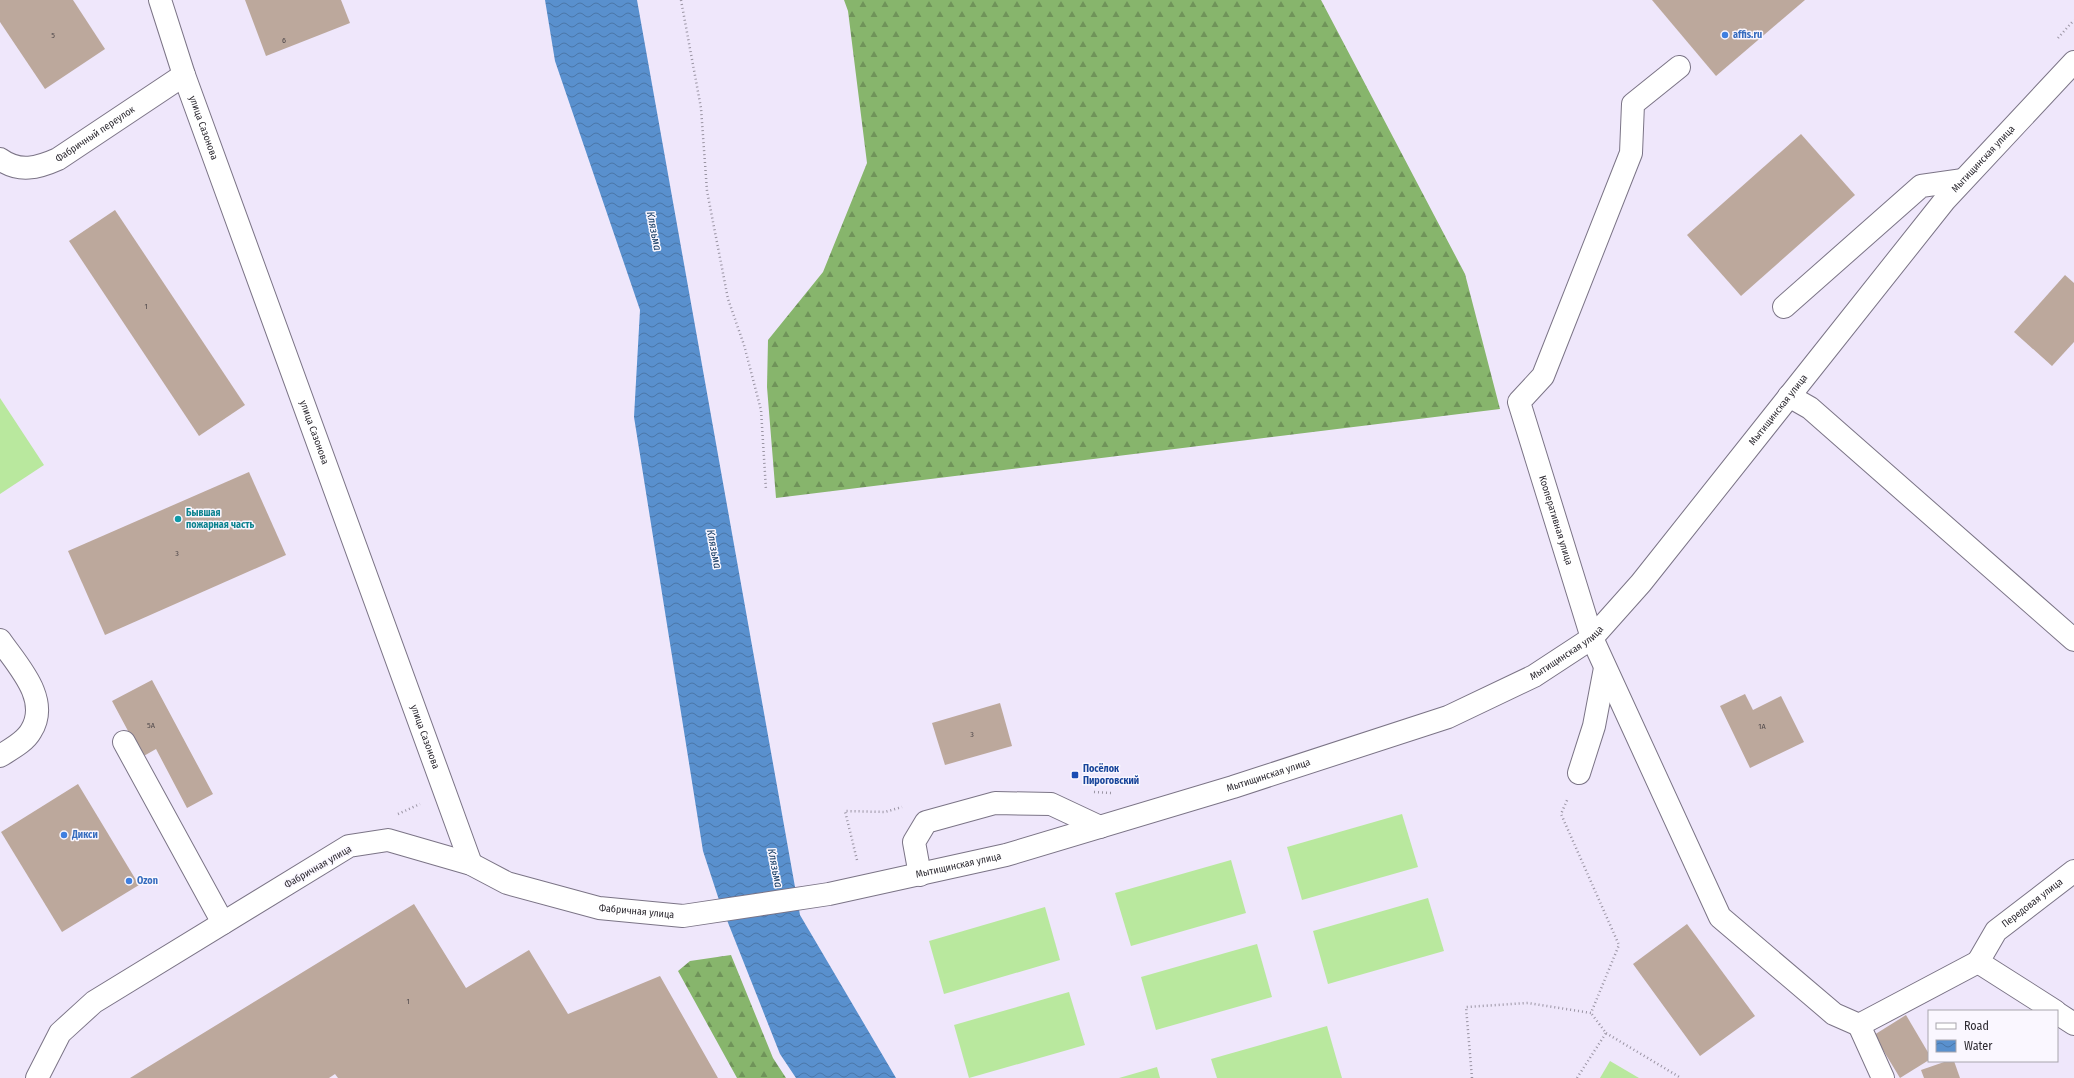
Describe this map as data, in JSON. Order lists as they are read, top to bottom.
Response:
{
  "streets": {
    "street": [
      "улица Сазонова",
      "Фабричный переулок",
      "Мытищинская улица",
      "Кооперативная улица",
      "Фабричная улица",
      "Передовая улица"
    ]
  },
  "crossings": [
    ["улица Сазонова", "Фабричный переулок"],
    ["улица Сазонова", "Фабричная улица"],
    ["Мытищинская улица", "Кооперативная улица"],
    ["Мытищинская улица", "Фабричная улица"]
  ],
  "water": ["Клязьма"],
  "places": {
    "other": [
      "affis.ru",
      "Бывшая пожарная часть",
      "Дикси",
      "Ozon"
    ],
    "transit": ["Посёлок Пироговский"]
  },
  "house_numbers": [
    "5",
    "6",
    "1",
    "3",
    "5А",
    "1А",
    "3",
    "1"
  ],
  "legend": ["Road", "Water"]
}
